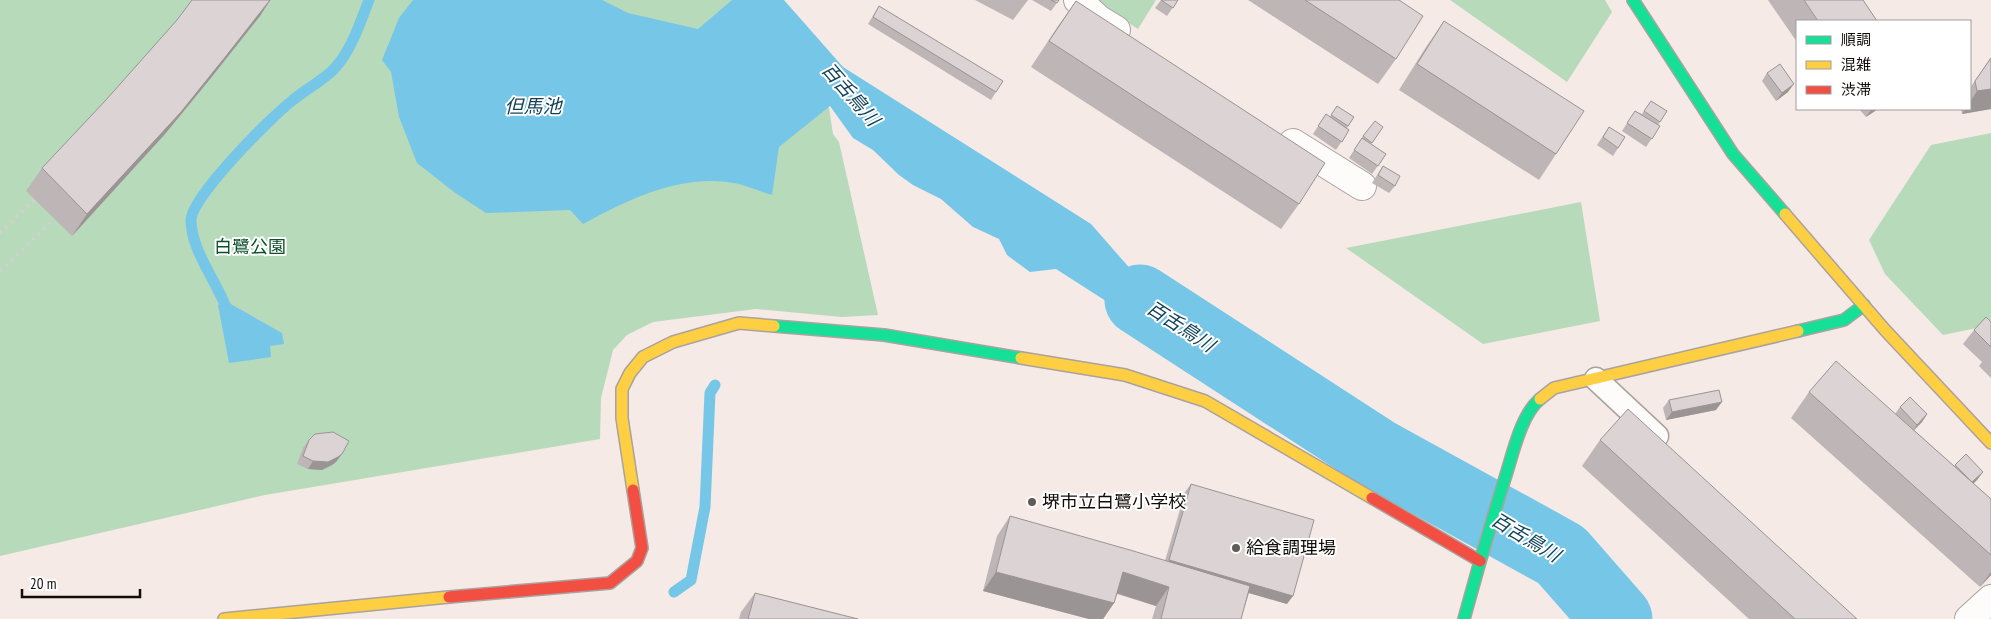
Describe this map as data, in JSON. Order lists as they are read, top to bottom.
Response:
{
  "water": ["百舌鳥川", "但馬池"],
  "parks": ["白鷺公園"],
  "places": ["堺市立白鷺小学校", "給食調理場"],
  "legend": ["順調", "混雑", "渋滞"],
  "scale_bar": "20 m"
}
